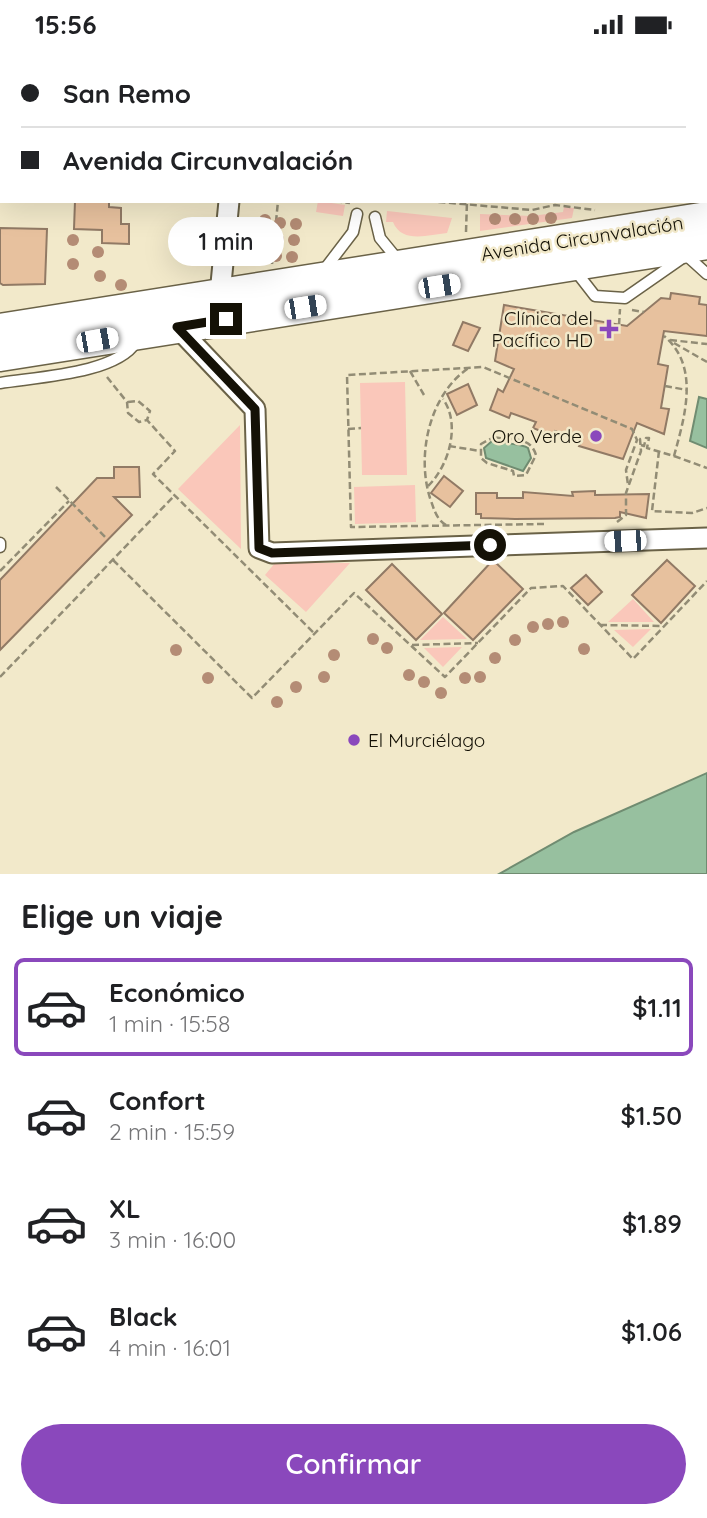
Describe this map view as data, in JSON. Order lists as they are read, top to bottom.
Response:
{
  "streets": {
    "main road": ["Avenida Circunvalación"]
  },
  "places": {
    "health": ["Clínica del Pacífico HD"],
    "other": ["Oro Verde", "El Murciélago"]
  },
  "page": {
    "status": "15:56",
    "banner": ["San Remo", "Avenida Circunvalación"],
    "bubble": "1 min",
    "heading": "Elige un viaje",
    "list": [
      {
        "name": "Económico",
        "note": "1 min · 15:58",
        "value": "$1.11"
      },
      {
        "name": "Confort",
        "note": "2 min · 15:59",
        "value": "$1.50"
      },
      {
        "name": "XL",
        "note": "3 min · 16:00",
        "value": "$1.89"
      },
      {
        "name": "Black",
        "note": "4 min · 16:01",
        "value": "$1.06"
      }
    ],
    "buttons": "Confirmar"
  }
}
